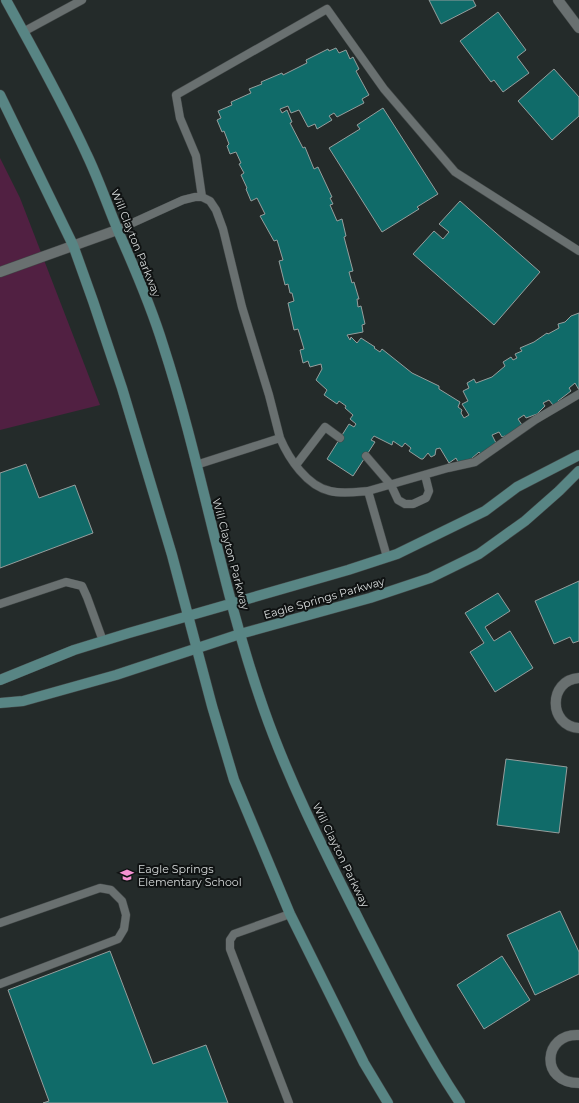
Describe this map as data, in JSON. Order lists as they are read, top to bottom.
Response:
{
  "streets": {
    "main road": ["Will Clayton Parkway", "Eagle Springs Parkway"]
  },
  "crossings": [
    ["Will Clayton Parkway", "Eagle Springs Parkway"]
  ],
  "places": {
    "school or university": ["Eagle Springs Elementary School"]
  }
}
